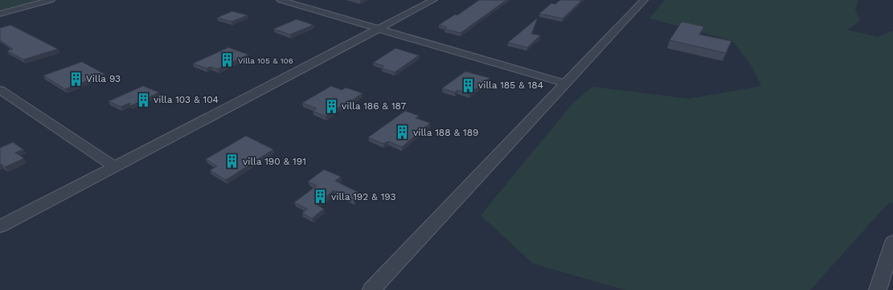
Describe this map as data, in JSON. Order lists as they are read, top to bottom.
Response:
{
  "places": {
    "building": [
      "Villa 105 & 106",
      "Villa 93",
      "villa 185 & 184",
      "villa 103 & 104",
      "villa 186 & 187",
      "villa 188 & 189",
      "villa 190 & 191",
      "villa 192 & 193"
    ]
  }
}
